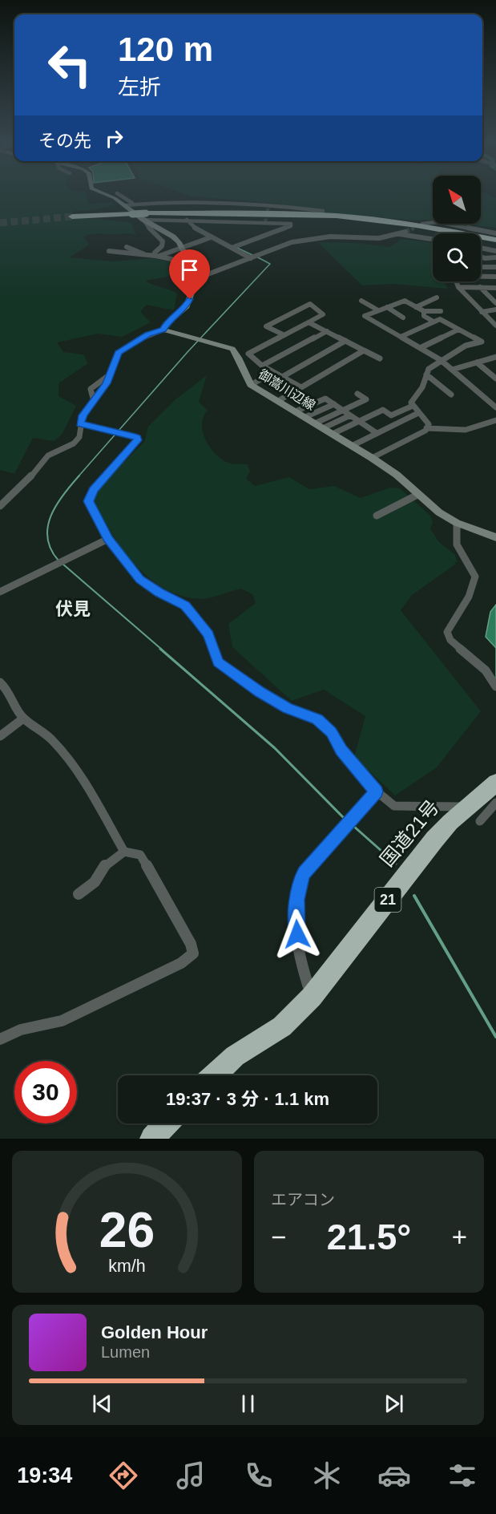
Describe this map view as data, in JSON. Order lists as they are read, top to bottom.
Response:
{
  "streets": {
    "highway": ["国道21号", "21"],
    "main road": ["御嵩川辺線"]
  },
  "districts": ["伏見"],
  "north": "top left",
  "page": {
    "turn": ["120 m", "左折"],
    "then": "その先",
    "limit": "30",
    "trip": "19:37 · 3 分 · 1.1 km",
    "tile": "エアコン",
    "heat": ["−", "21.5°", "+"],
    "song": ["Golden Hour", "Lumen"],
    "tabs": "19:34",
    "gauge": ["26", "km/h"]
  }
}
